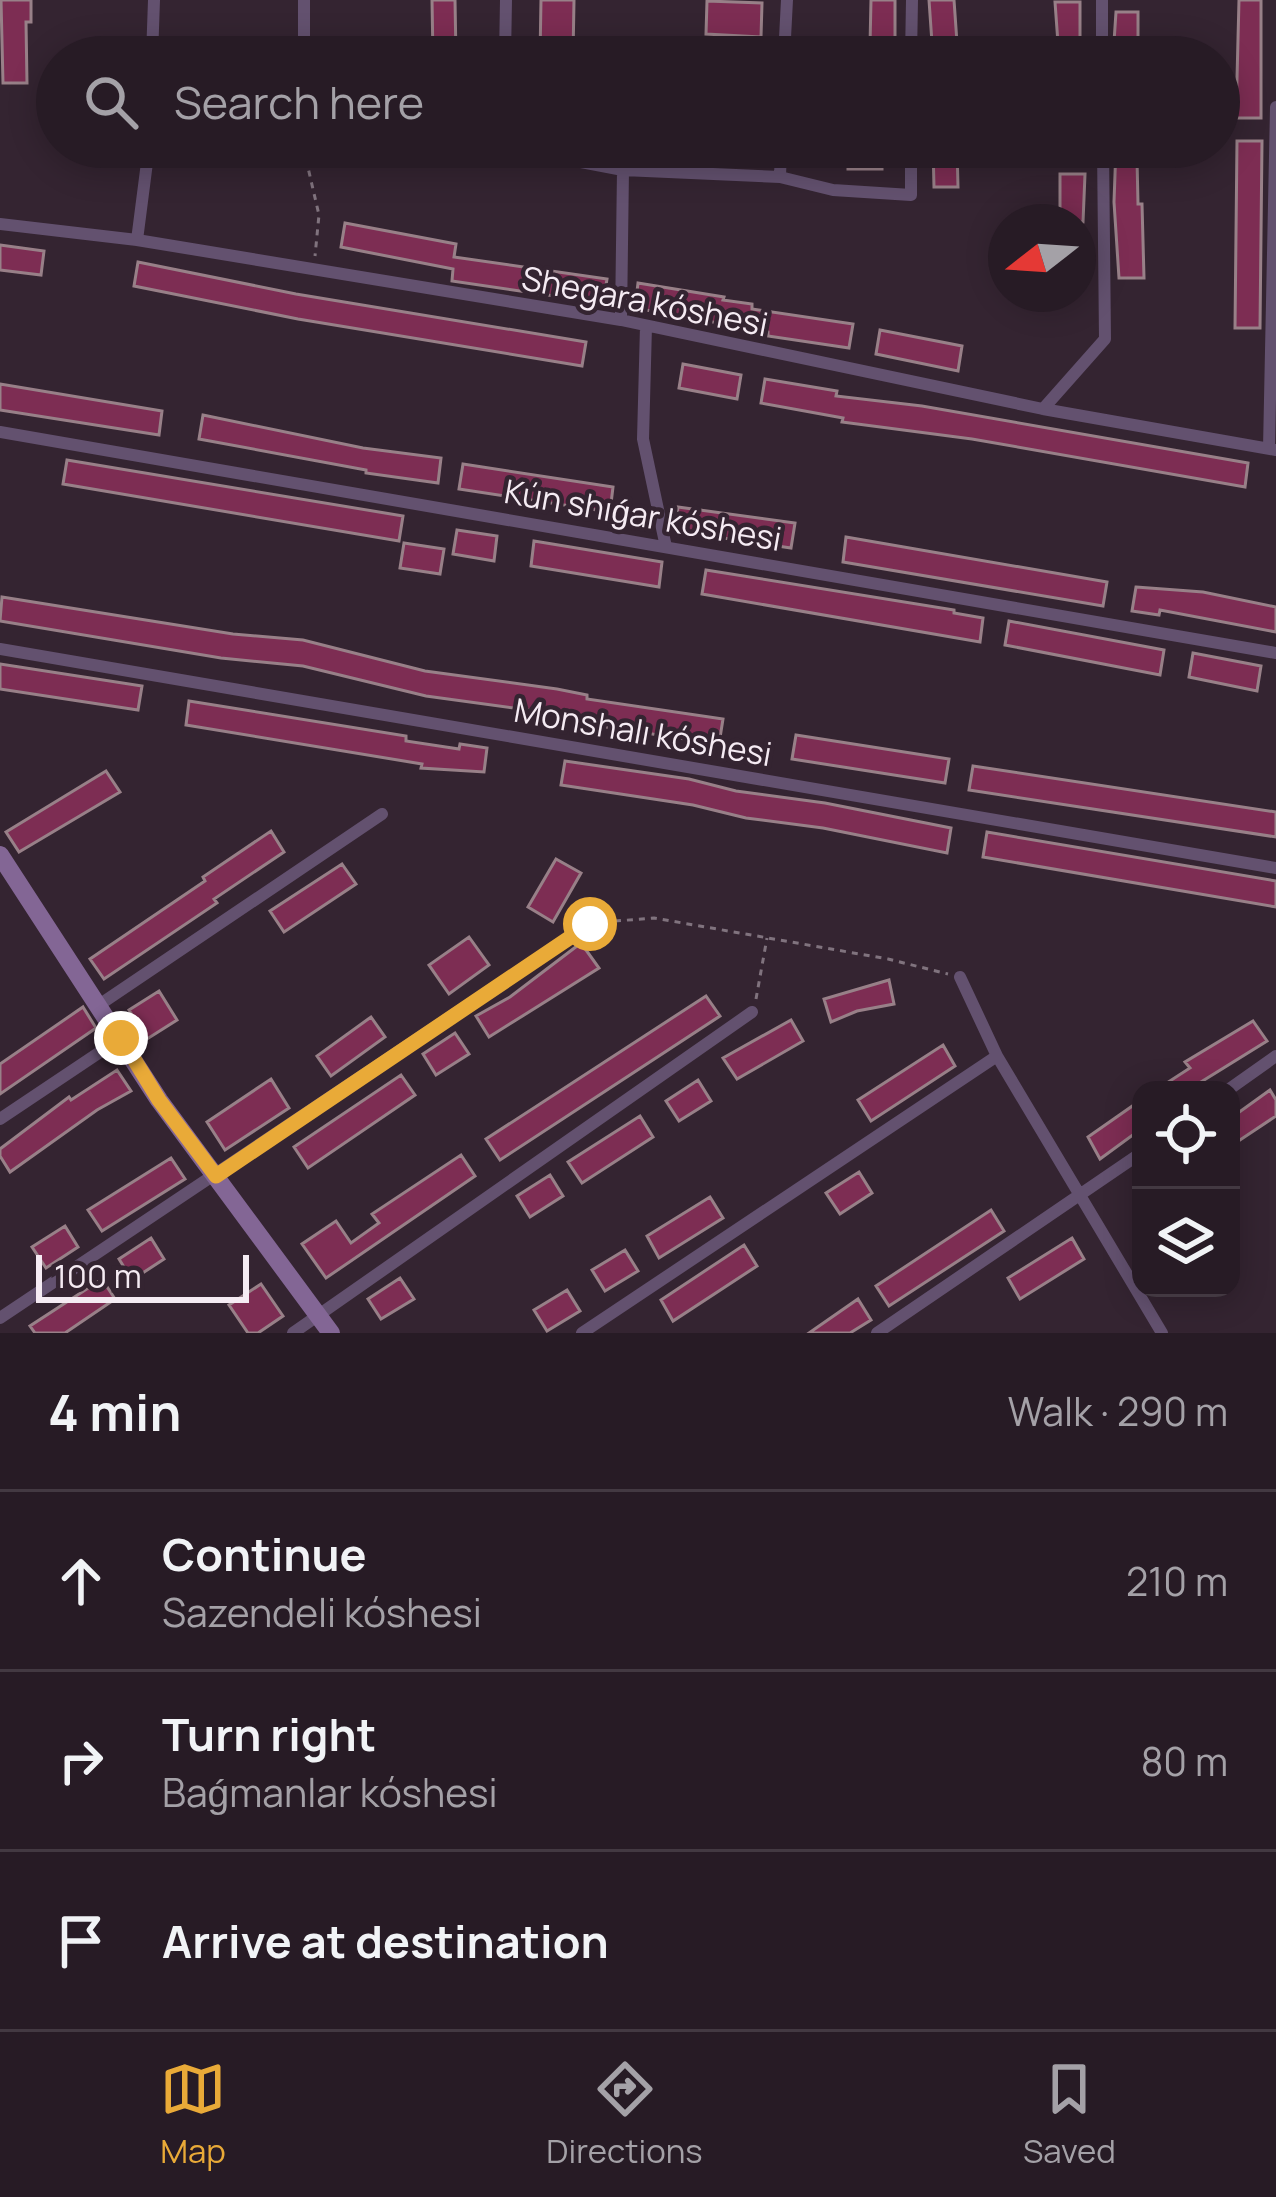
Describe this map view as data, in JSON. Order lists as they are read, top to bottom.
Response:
{
  "streets": {
    "street": ["Shegara kóshesi", "Kún shıǵar kóshesi", "Monshalı kóshesi"]
  },
  "scale_bar": "100 m",
  "north": "left",
  "page": {
    "search": "Search here",
    "scale": "100 m",
    "heading": ["4 min", "Walk · 290 m"],
    "list": [
      ["Continue", "Sazendeli kóshesi", "210 m"],
      ["Turn right", "Baǵmanlar kóshesi", "80 m"],
      "Arrive at destination"
    ],
    "nav": ["Map", "Directions", "Saved"]
  }
}
